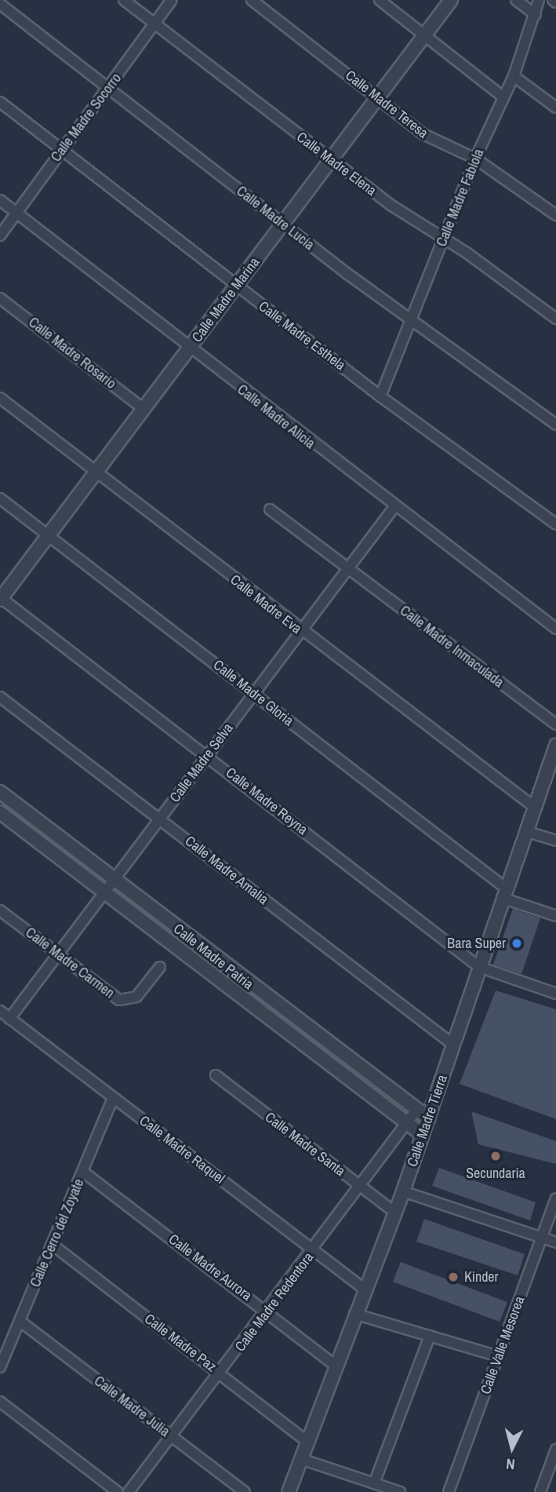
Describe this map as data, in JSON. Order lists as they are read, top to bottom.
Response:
{
  "streets": {
    "street": [
      "Calle Madre Teresa",
      "Calle Madre Socorro",
      "Calle Madre Elena",
      "Calle Madre Fabiola",
      "Calle Madre Lucía",
      "Calle Madre Marina",
      "Calle Madre Esthela",
      "Calle Madre Rosario",
      "Calle Madre Alicia",
      "Calle Madre Eva",
      "Calle Madre Inmaculada",
      "Calle Madre Gloria",
      "Calle Madre Selva",
      "Calle Madre Reyna",
      "Calle Madre Amalia",
      "Calle Madre Patria",
      "Calle Madre Carmen",
      "Calle Madre Tierra",
      "Calle Madre Santa",
      "Calle Madre Raquel",
      "Calle Cerro del Zoyate",
      "Calle Madre Aurora",
      "Calle Madre Redentora",
      "Calle Madre Paz",
      "Calle Valle Mesorea",
      "Calle Madre Julia"
    ]
  },
  "crossings": [
    ["Calle Madre Teresa", "Calle Madre Fabiola"],
    ["Calle Madre Teresa", "Calle Madre Marina"],
    ["Calle Madre Socorro", "Calle Madre Elena"],
    ["Calle Madre Socorro", "Calle Madre Lucía"],
    ["Calle Madre Socorro", "Calle Madre Esthela"],
    ["Calle Madre Socorro", "Calle Madre Alicia"],
    ["Calle Madre Elena", "Calle Madre Fabiola"],
    ["Calle Madre Elena", "Calle Madre Marina"],
    ["Calle Madre Fabiola", "Calle Madre Lucía"],
    ["Calle Madre Fabiola", "Calle Madre Esthela"],
    ["Calle Madre Lucía", "Calle Madre Marina"],
    ["Calle Madre Marina", "Calle Madre Esthela"],
    ["Calle Madre Marina", "Calle Madre Rosario"],
    ["Calle Madre Marina", "Calle Madre Alicia"],
    ["Calle Madre Marina", "Calle Madre Eva"],
    ["Calle Madre Marina", "Calle Madre Gloria"],
    ["Calle Madre Marina", "Calle Madre Reyna"],
    ["Calle Madre Alicia", "Calle Madre Selva"],
    ["Calle Madre Eva", "Calle Madre Selva"],
    ["Calle Madre Eva", "Calle Madre Tierra"],
    ["Calle Madre Inmaculada", "Calle Madre Selva"],
    ["Calle Madre Gloria", "Calle Madre Selva"],
    ["Calle Madre Gloria", "Calle Madre Tierra"],
    ["Calle Madre Selva", "Calle Madre Reyna"],
    ["Calle Madre Selva", "Calle Madre Amalia"],
    ["Calle Madre Selva", "Calle Madre Patria"],
    ["Calle Madre Selva", "Calle Madre Carmen"],
    ["Calle Madre Selva", "Calle Madre Raquel"],
    ["Calle Madre Reyna", "Calle Madre Tierra"],
    ["Calle Madre Amalia", "Calle Madre Tierra"],
    ["Calle Madre Patria", "Calle Madre Tierra"],
    ["Calle Madre Patria", "Calle Madre Redentora"],
    ["Calle Madre Tierra", "Calle Madre Santa"],
    ["Calle Madre Tierra", "Calle Madre Raquel"],
    ["Calle Madre Tierra", "Calle Madre Aurora"],
    ["Calle Madre Tierra", "Calle Madre Paz"],
    ["Calle Madre Santa", "Calle Madre Redentora"],
    ["Calle Madre Raquel", "Calle Cerro del Zoyate"],
    ["Calle Madre Raquel", "Calle Madre Redentora"],
    ["Calle Cerro del Zoyate", "Calle Madre Aurora"],
    ["Calle Cerro del Zoyate", "Calle Madre Paz"],
    ["Calle Cerro del Zoyate", "Calle Madre Julia"],
    ["Calle Madre Aurora", "Calle Madre Redentora"],
    ["Calle Madre Redentora", "Calle Madre Paz"],
    ["Calle Madre Redentora", "Calle Madre Julia"]
  ],
  "places": ["Bara Super", "Secundaria", "Kinder"],
  "north": "bottom"
}
